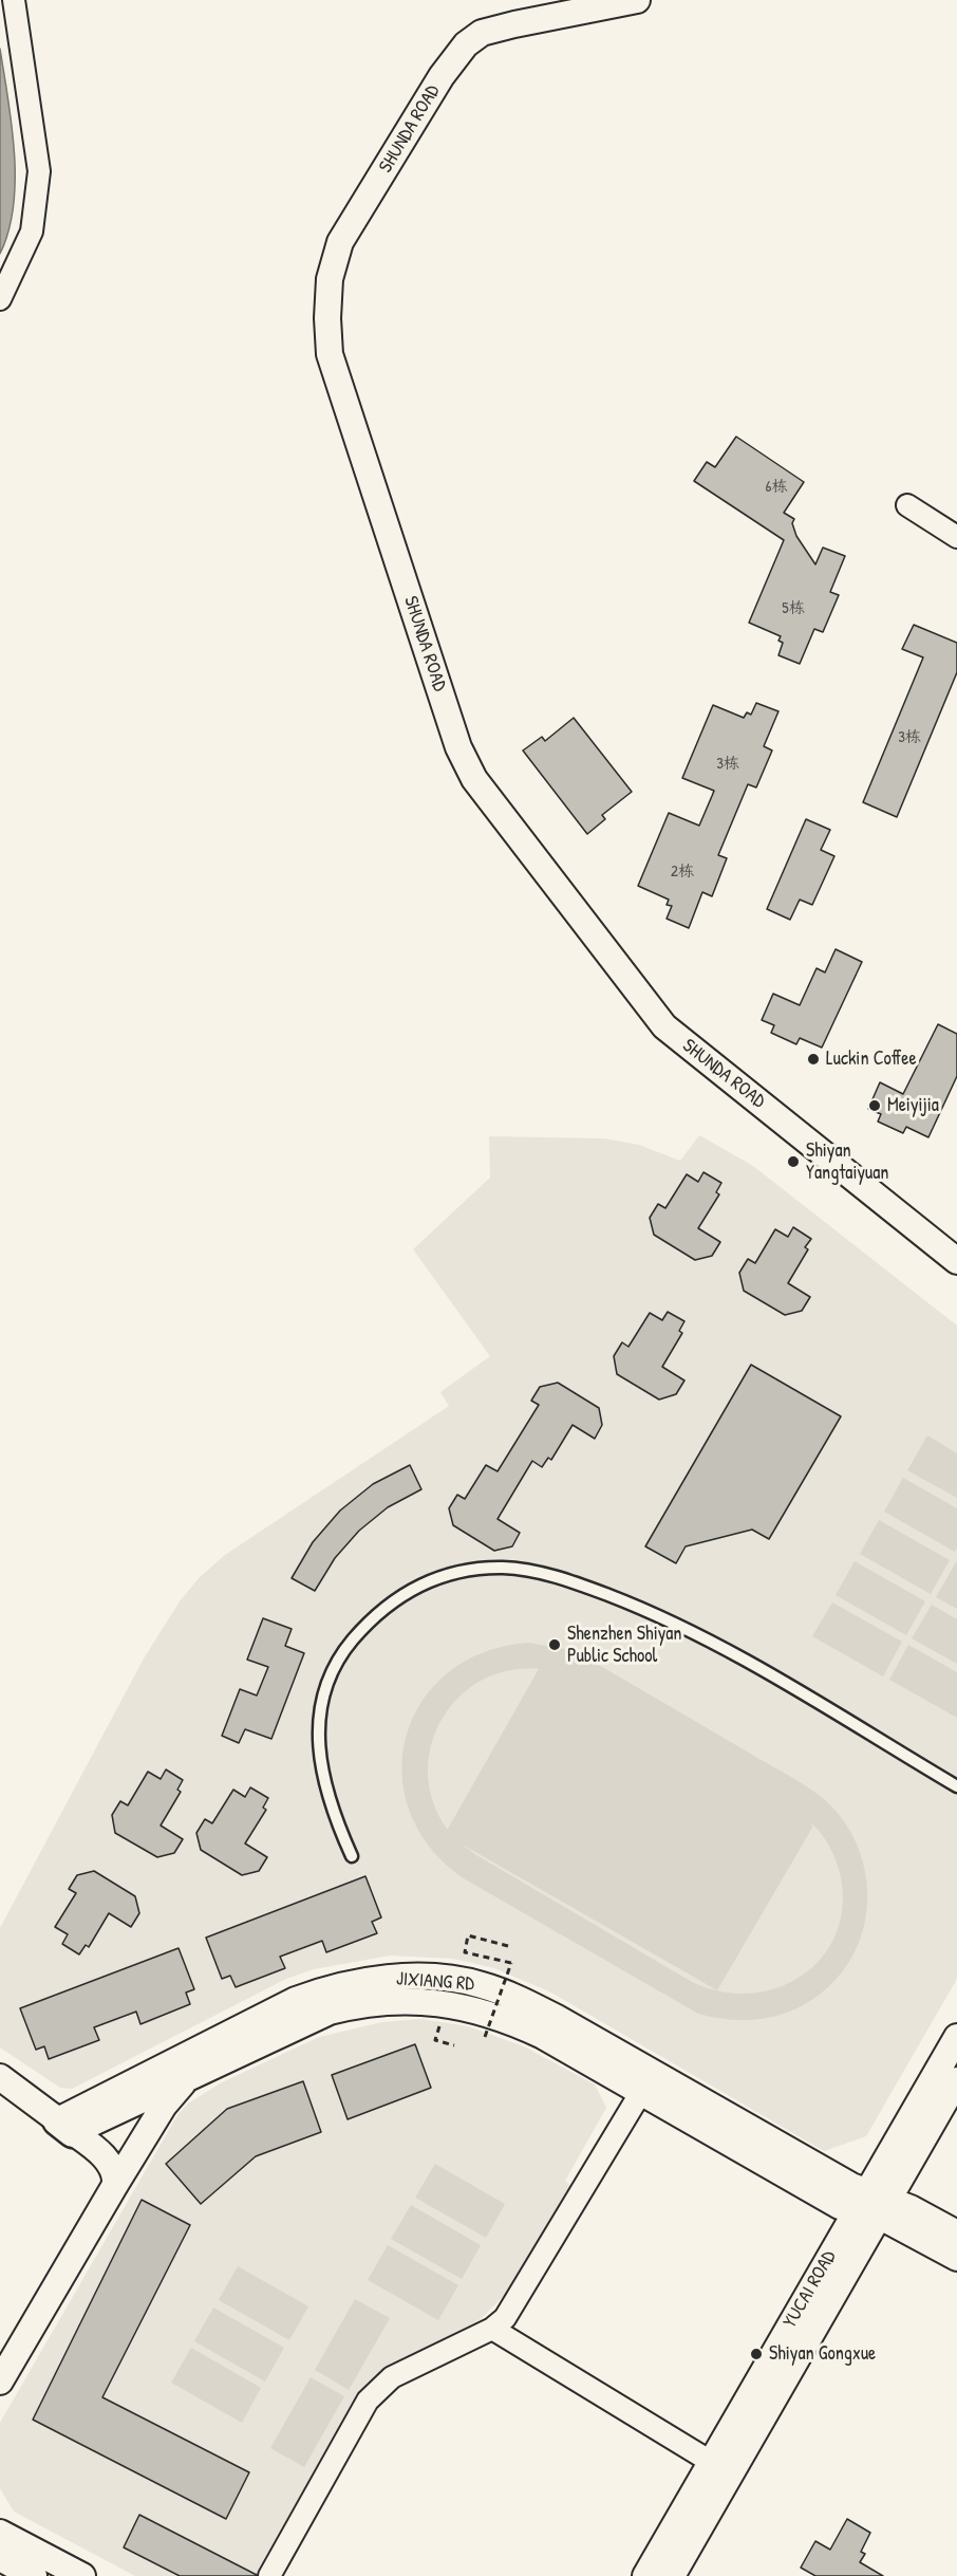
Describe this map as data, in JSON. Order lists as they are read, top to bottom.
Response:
{
  "streets": {
    "street": ["SHUNDA ROAD", "JIXIANG RD", "YUCAI ROAD"]
  },
  "crossings": [
    ["JIXIANG RD", "YUCAI ROAD"]
  ],
  "places": [
    "Luckin Coffee",
    "Meiyijia",
    "Shiyan Yangtaiyuan",
    "Shenzhen Shiyan Public School",
    "Shiyan Gongxue"
  ],
  "house_numbers": [
    "6栋",
    "5栋",
    "3栋",
    "3栋",
    "2栋"
  ]
}
